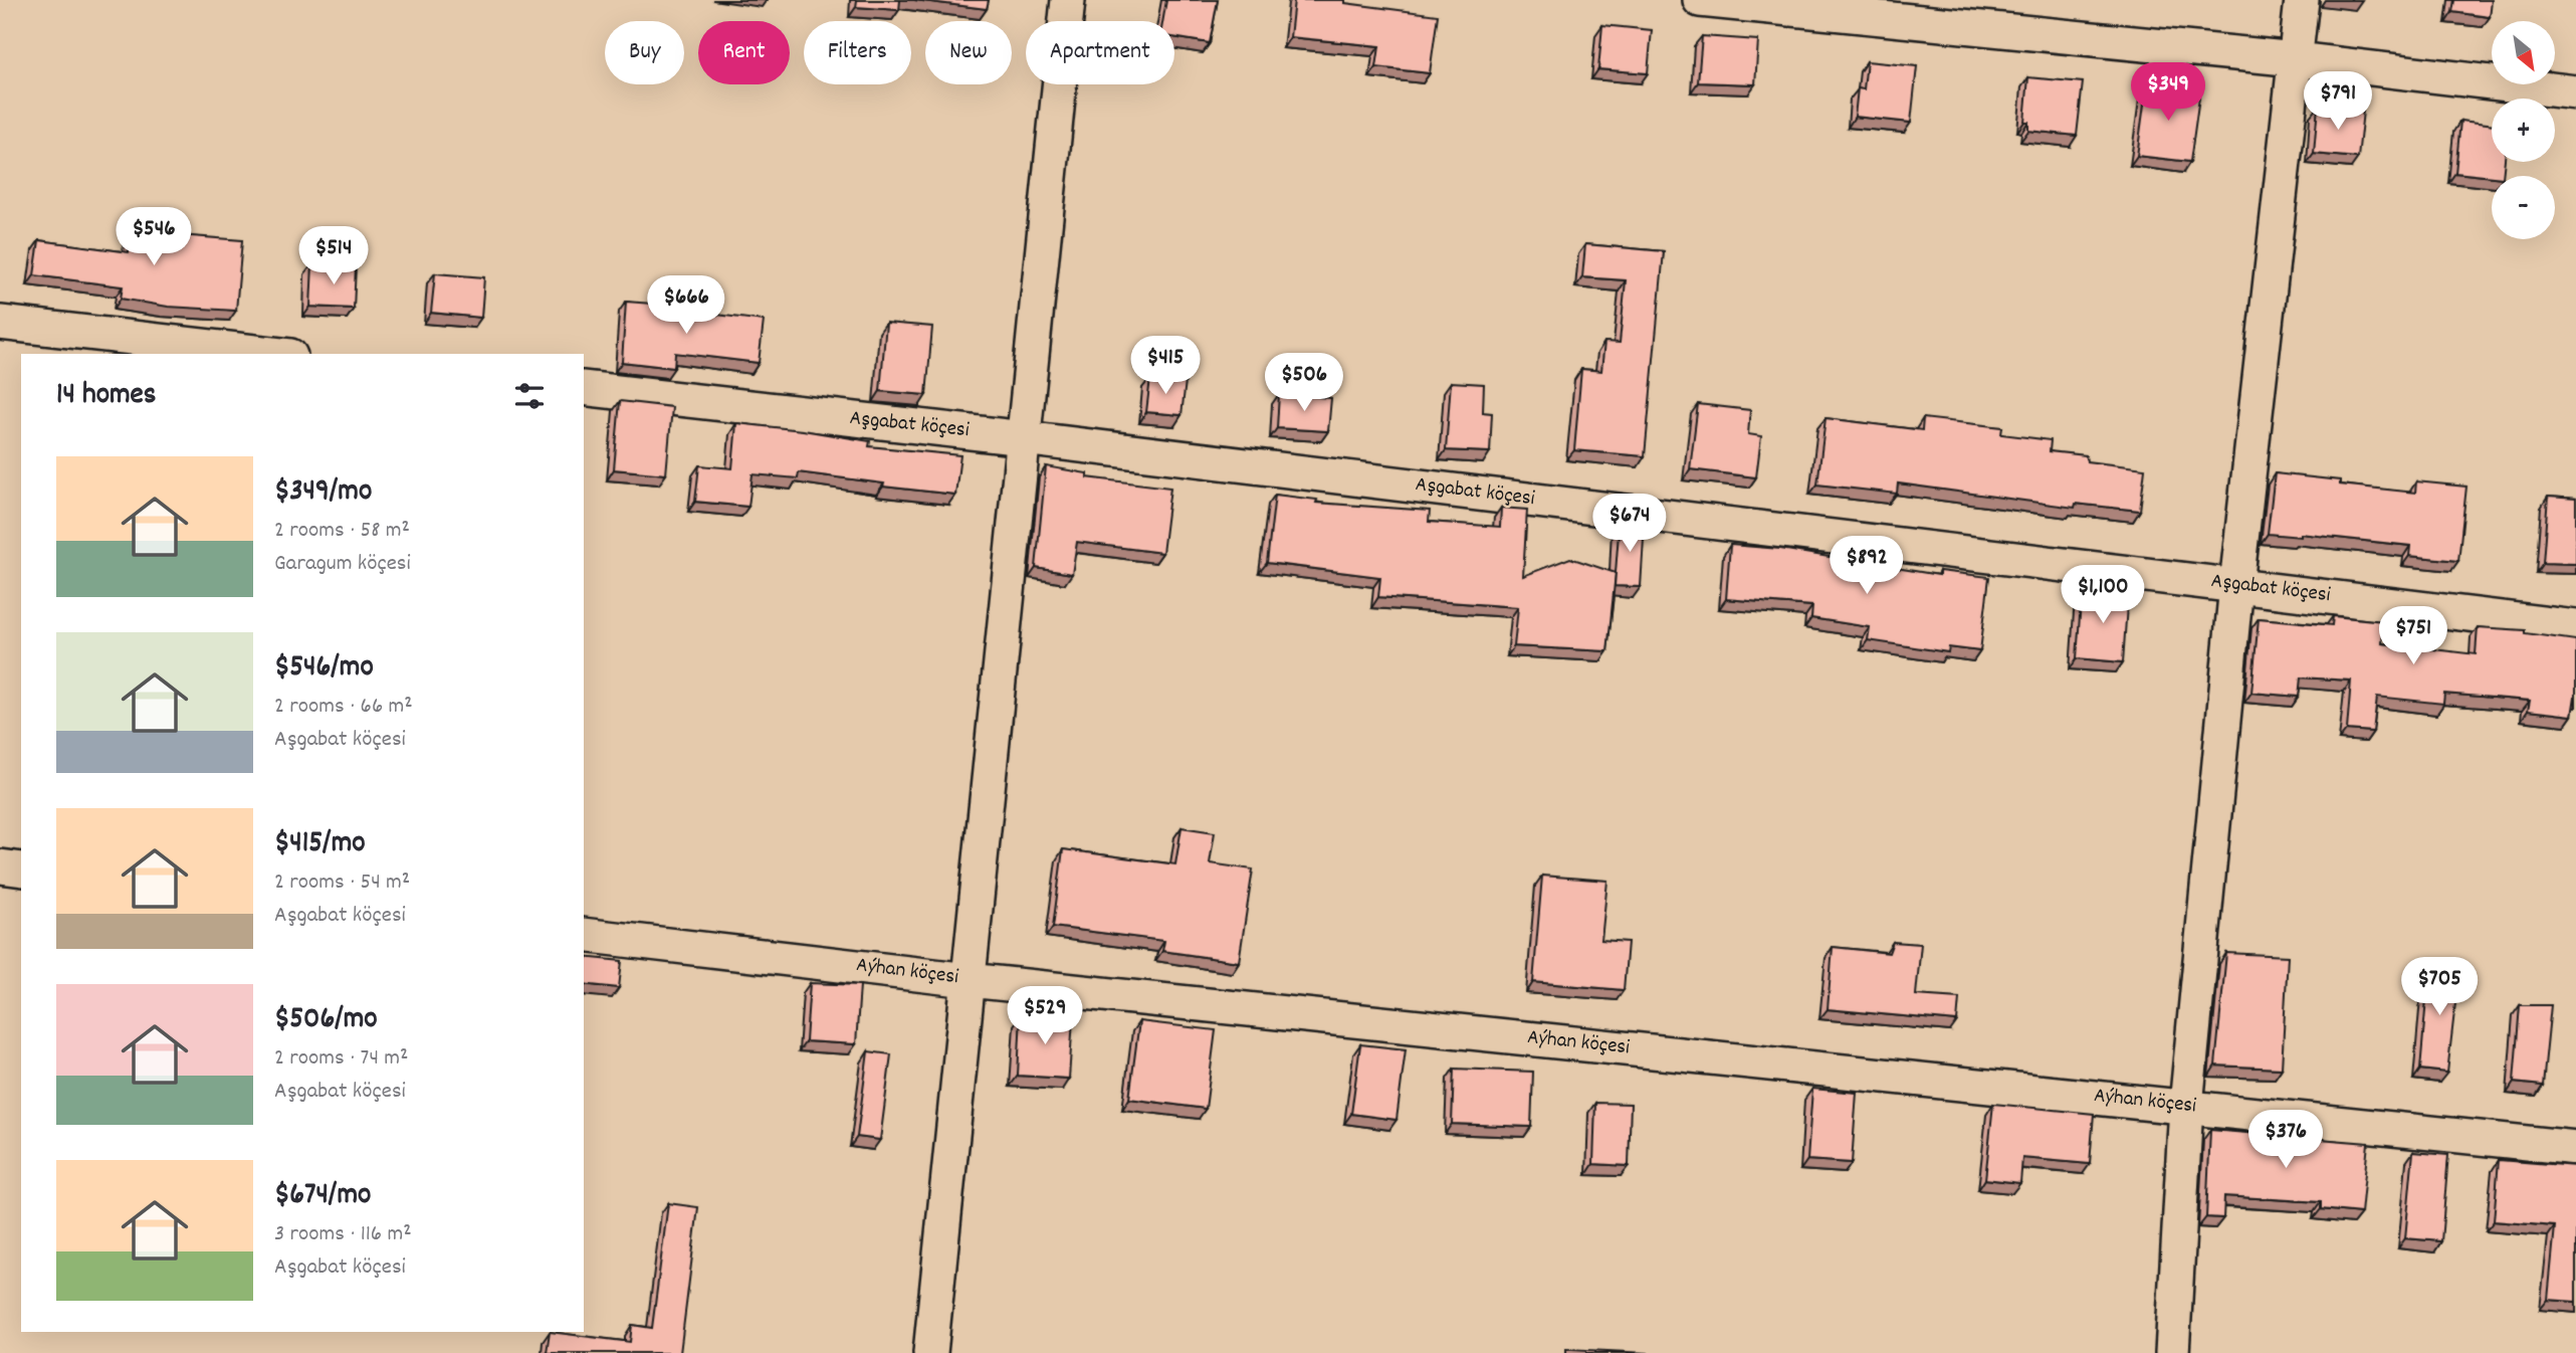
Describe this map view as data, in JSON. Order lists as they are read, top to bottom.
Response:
{
  "streets": {
    "street": ["Aşgabat köçesi", "Aýhan köçesi"]
  },
  "north": "bottom right",
  "page": {
    "map_buttons": ["+", "−"],
    "chip": [
      "Buy",
      "Rent",
      "Filters",
      "New",
      "Apartment"
    ],
    "price": [
      "$349",
      "$791",
      "$546",
      "$514",
      "$666",
      "$415",
      "$506",
      "$674",
      "$892",
      "$1,100",
      "$751",
      "$705",
      "$529",
      "$376"
    ],
    "heading": "14 homes",
    "list": [
      {
        "name": "$349/mo",
        "note": "2 rooms · 58 m² · Garagum köçesi"
      },
      {
        "name": "$546/mo",
        "note": "2 rooms · 66 m² · Aşgabat köçesi"
      },
      {
        "name": "$415/mo",
        "note": "2 rooms · 54 m² · Aşgabat köçesi"
      },
      {
        "name": "$506/mo",
        "note": "2 rooms · 74 m² · Aşgabat köçesi"
      },
      {
        "name": "$674/mo",
        "note": "3 rooms · 116 m² · Aşgabat köçesi"
      }
    ]
  }
}
